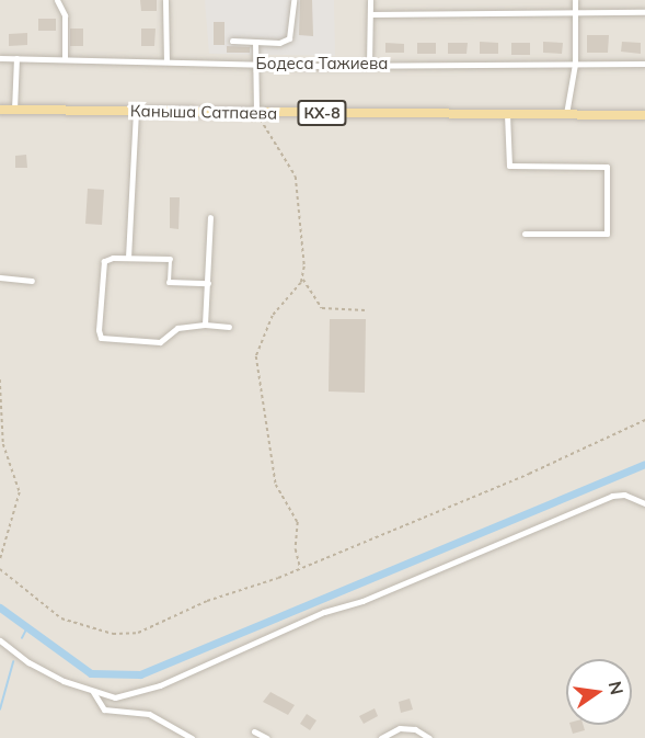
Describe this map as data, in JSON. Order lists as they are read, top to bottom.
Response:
{
  "streets": {
    "main road": ["Каныша Сатпаева", "КХ-8"],
    "street": ["Бодеса Тажиева"]
  },
  "north": "right"
}
